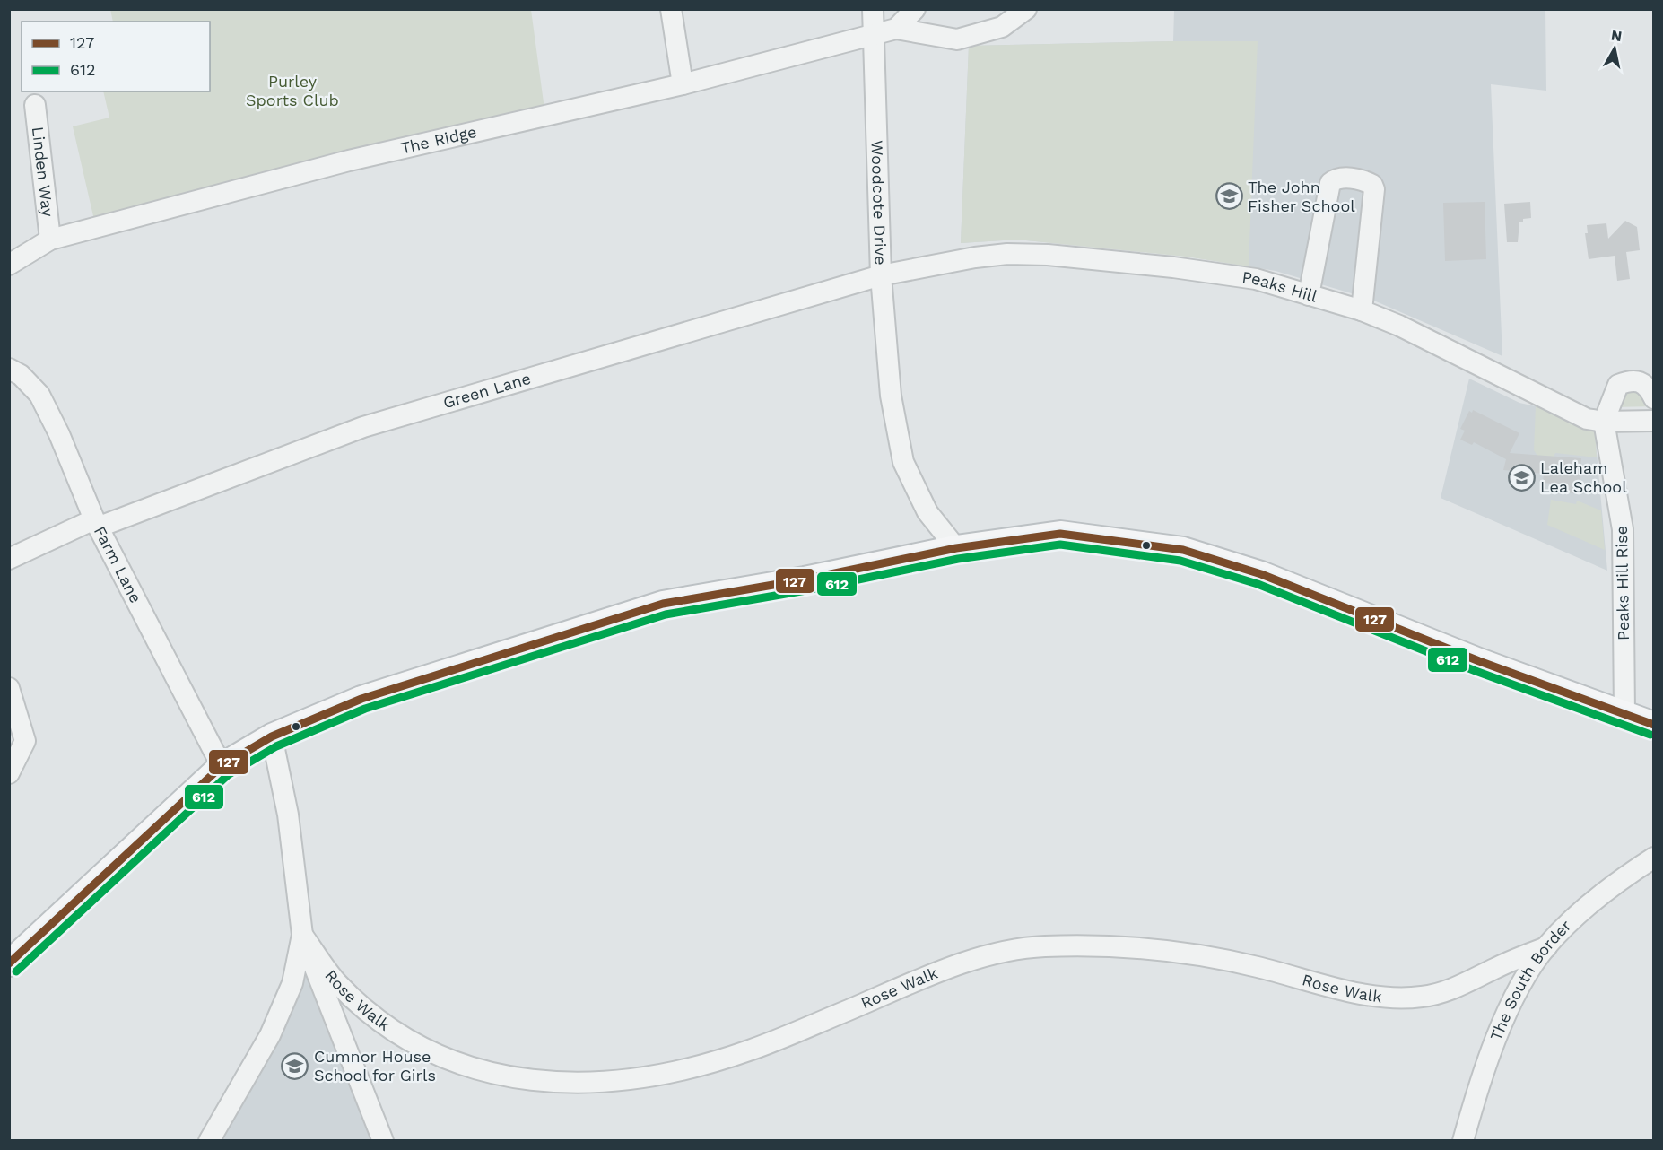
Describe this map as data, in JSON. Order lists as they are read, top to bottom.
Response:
{
  "streets": {
    "street": [
      "The Ridge",
      "Linden Way",
      "Woodcote Drive",
      "Peaks Hill",
      "Green Lane",
      "Farm Lane",
      "Peaks Hill Rise",
      "The South Border",
      "Rose Walk"
    ]
  },
  "crossings": [
    ["The Ridge", "Linden Way"],
    ["The Ridge", "Woodcote Drive"],
    ["Woodcote Drive", "Peaks Hill"],
    ["Woodcote Drive", "Green Lane"],
    ["Peaks Hill", "Green Lane"],
    ["Peaks Hill", "Peaks Hill Rise"],
    ["Green Lane", "Farm Lane"],
    ["The South Border", "Rose Walk"]
  ],
  "parks": ["Purley Sports Club"],
  "places": {
    "school or university": ["The John Fisher School", "Laleham Lea School", "Cumnor House School for Girls"]
  },
  "lines": ["transit line 127", "transit line 612"],
  "legend": ["127", "612"],
  "north": "top"
}
